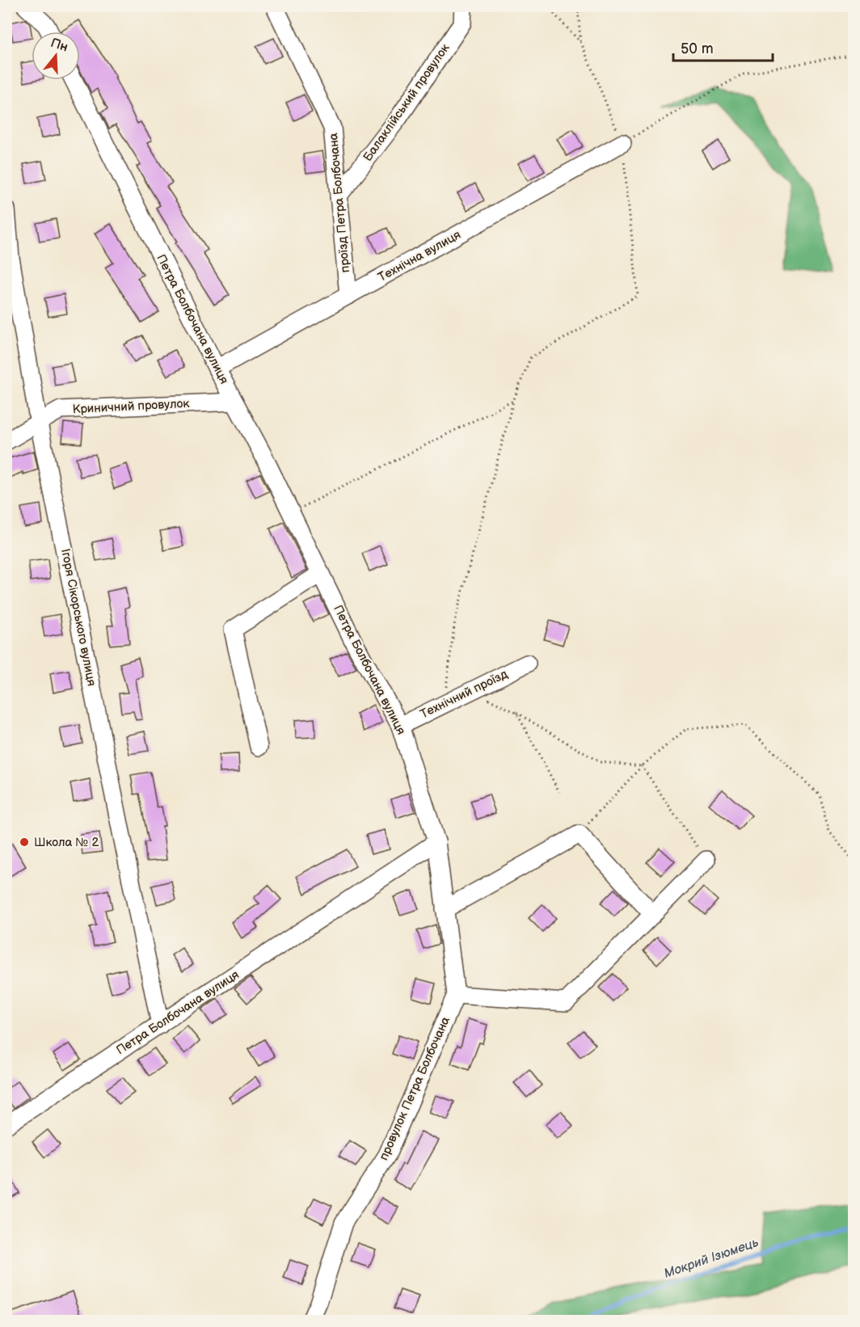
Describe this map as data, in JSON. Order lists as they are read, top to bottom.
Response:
{
  "streets": {
    "street": [
      "Балаклійський провулок",
      "проїзд Петра Болбочана",
      "Технічна вулиця",
      "Петра Болбочана вулиця",
      "Криничний провулок",
      "Ігоря Сікорського вулиця",
      "Технічний проїзд",
      "провулок Петра Болбочана"
    ]
  },
  "crossings": [
    ["Балаклійський провулок", "проїзд Петра Болбочана"],
    ["проїзд Петра Болбочана", "Технічна вулиця"],
    ["Технічна вулиця", "Петра Болбочана вулиця"],
    ["Петра Болбочана вулиця", "Криничний провулок"],
    ["Петра Болбочана вулиця", "Ігоря Сікорського вулиця"],
    ["Петра Болбочана вулиця", "Технічний проїзд"],
    ["Криничний провулок", "Ігоря Сікорського вулиця"]
  ],
  "water": ["Мокрий Ізюмець"],
  "places": ["Школа № 2"],
  "scale_bar": "50 m",
  "north": "top"
}
